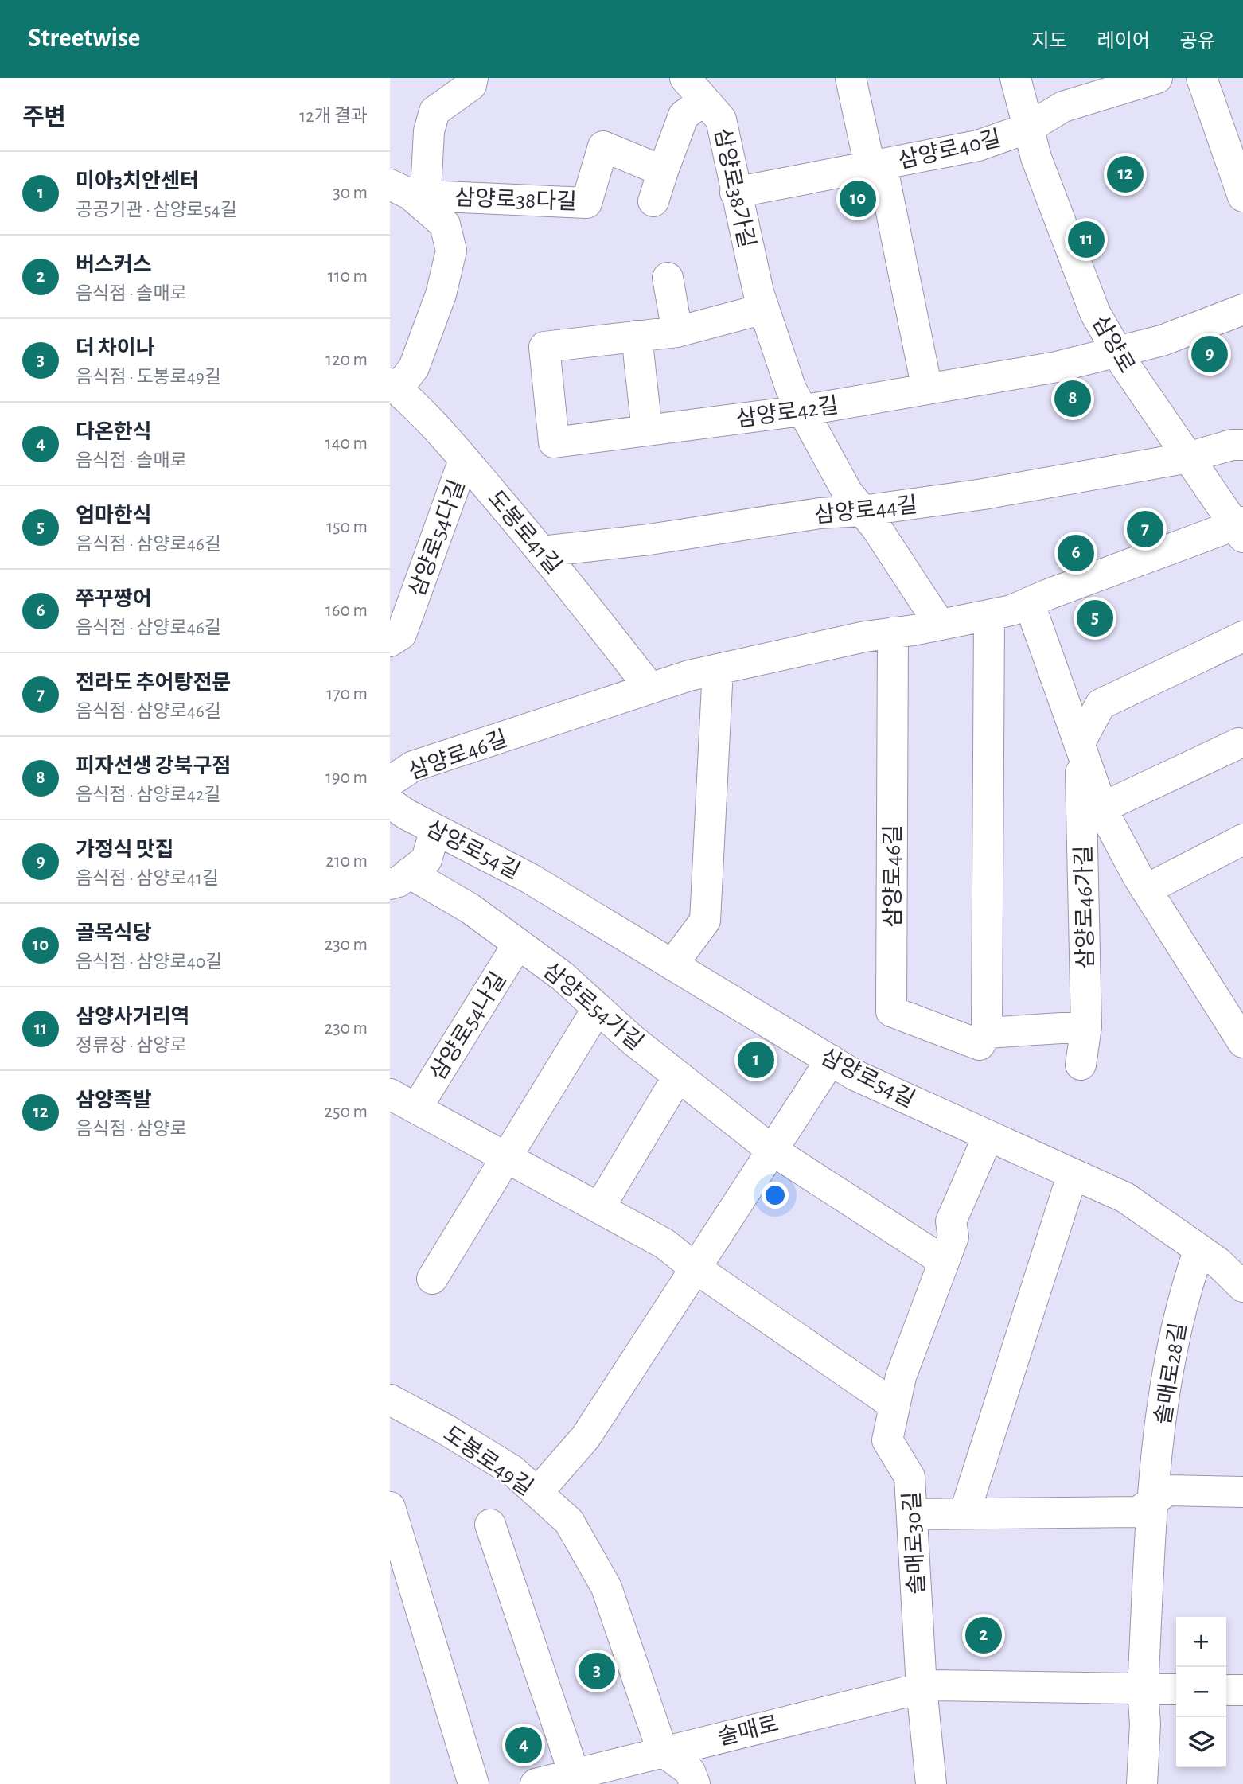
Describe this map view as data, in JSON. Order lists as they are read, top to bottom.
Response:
{
  "streets": {
    "street": [
      "삼양로40길",
      "삼양로38가길",
      "삼양로38다길",
      "삼양로",
      "삼양로42길",
      "삼양로44길",
      "도봉로41길",
      "삼양로54다길",
      "삼양로46길",
      "삼양로54길",
      "삼양로46가길",
      "삼양로54가길",
      "삼양로54나길",
      "솔매로28길",
      "도봉로49길",
      "솔매로30길",
      "솔매로"
    ]
  },
  "crossings": [
    ["삼양로40길", "삼양로38가길"],
    ["삼양로40길", "삼양로"],
    ["삼양로38가길", "삼양로42길"],
    ["삼양로38가길", "삼양로44길"],
    ["삼양로38가길", "삼양로46길"],
    ["삼양로38다길", "도봉로41길"],
    ["삼양로", "삼양로42길"],
    ["삼양로", "삼양로44길"],
    ["삼양로", "삼양로46길"],
    ["삼양로44길", "도봉로41길"],
    ["도봉로41길", "삼양로54다길"],
    ["도봉로41길", "삼양로46길"],
    ["삼양로46길", "삼양로46가길"],
    ["삼양로54길", "솔매로28길"],
    ["삼양로54길", "솔매로30길"],
    ["삼양로54가길", "삼양로54나길"],
    ["솔매로28길", "솔매로"],
    ["도봉로49길", "솔매로"],
    ["솔매로30길", "솔매로"]
  ],
  "page": {
    "header": "Streetwise",
    "nav": ["지도", "레이어", "공유"],
    "heading": ["주변", "12개 결과"],
    "list": [
      {
        "mark": "1",
        "name": "미아3치안센터",
        "note": "공공기관 · 삼양로54길",
        "value": "30 m"
      },
      {
        "mark": "2",
        "name": "버스커스",
        "note": "음식점 · 솔매로",
        "value": "110 m"
      },
      {
        "mark": "3",
        "name": "더 차이나",
        "note": "음식점 · 도봉로49길",
        "value": "120 m"
      },
      {
        "mark": "4",
        "name": "다온한식",
        "note": "음식점 · 솔매로",
        "value": "140 m"
      },
      {
        "mark": "5",
        "name": "엄마한식",
        "note": "음식점 · 삼양로46길",
        "value": "150 m"
      },
      {
        "mark": "6",
        "name": "쭈꾸짱어",
        "note": "음식점 · 삼양로46길",
        "value": "160 m"
      },
      {
        "mark": "7",
        "name": "전라도 추어탕전문",
        "note": "음식점 · 삼양로46길",
        "value": "170 m"
      },
      {
        "mark": "8",
        "name": "피자선생 강북구점",
        "note": "음식점 · 삼양로42길",
        "value": "190 m"
      },
      {
        "mark": "9",
        "name": "가정식 맛집",
        "note": "음식점 · 삼양로41길",
        "value": "210 m"
      },
      {
        "mark": "10",
        "name": "골목식당",
        "note": "음식점 · 삼양로40길",
        "value": "230 m"
      },
      {
        "mark": "11",
        "name": "삼양사거리역",
        "note": "정류장 · 삼양로",
        "value": "230 m"
      },
      {
        "mark": "12",
        "name": "삼양족발",
        "note": "음식점 · 삼양로",
        "value": "250 m"
      }
    ],
    "pins": [
      "12",
      "10",
      "11",
      "9",
      "8",
      "7",
      "6",
      "5",
      "1",
      "2",
      "3",
      "4"
    ],
    "map_buttons": ["+", "−"]
  }
}
